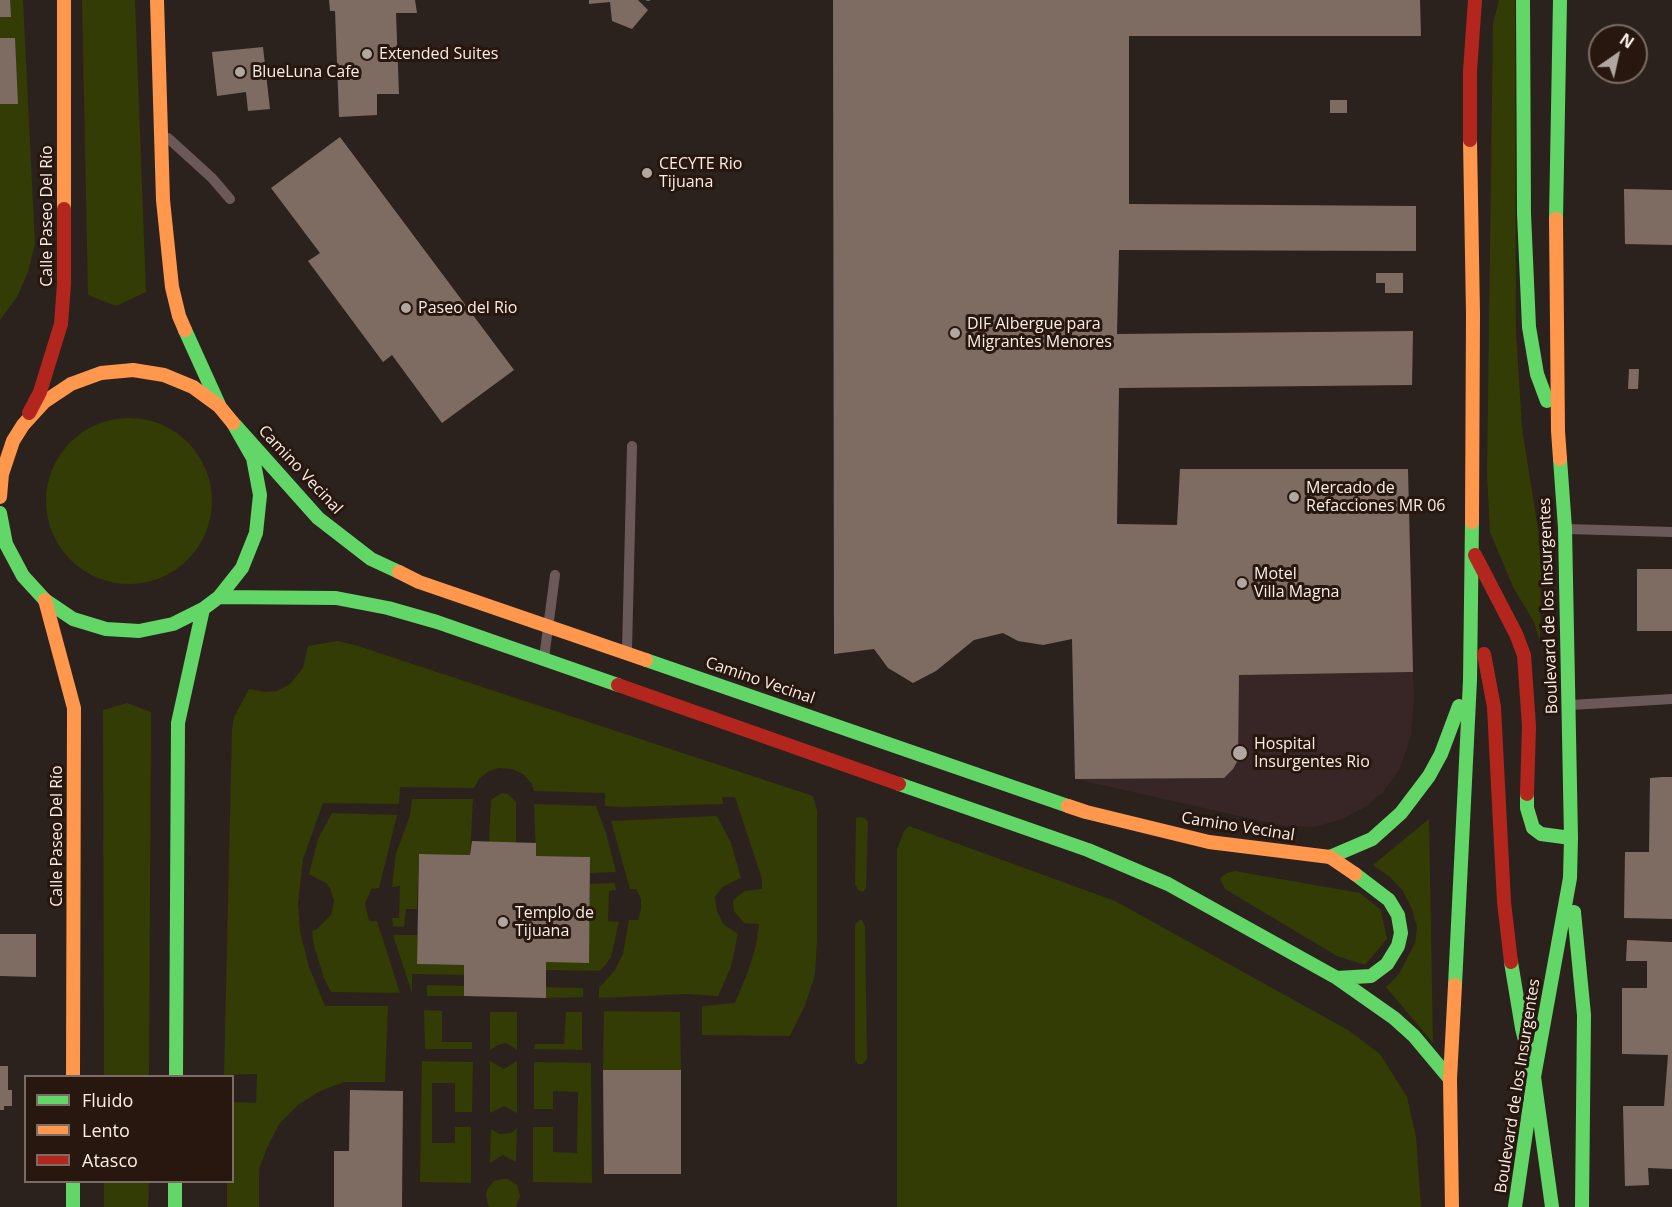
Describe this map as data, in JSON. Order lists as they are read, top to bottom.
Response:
{
  "streets": {
    "main road": ["Calle Paseo Del Río", "Camino Vecinal", "Boulevard de los Insurgentes"]
  },
  "places": [
    "Extended Suites",
    "BlueLuna Cafe",
    "CECYTE Rio Tijuana",
    "Paseo del Rio",
    "DIF Albergue para Migrantes Menores",
    "Mercado de Refacciones MR 06",
    "Motel Villa Magna",
    "Hospital Insurgentes Rio",
    "Templo de Tijuana"
  ],
  "legend": ["Fluido", "Lento", "Atasco"],
  "north": "top right"
}
